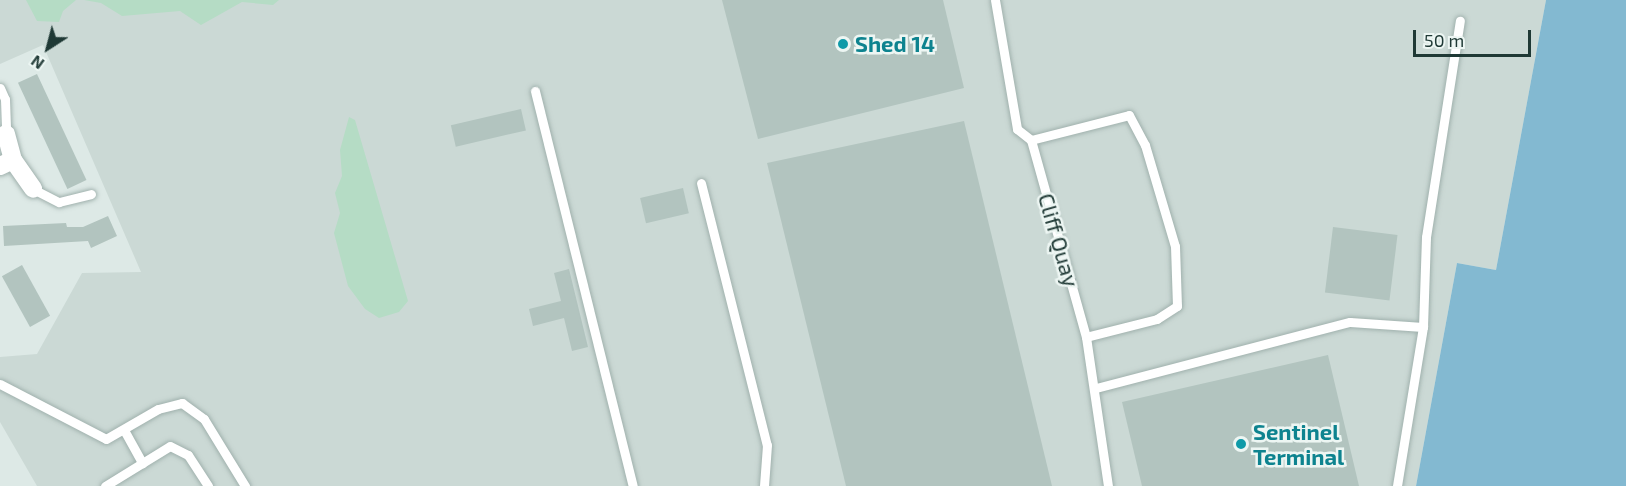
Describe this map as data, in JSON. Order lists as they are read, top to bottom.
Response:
{
  "streets": {
    "lane": ["Cliff Quay"]
  },
  "places": ["Shed 14", "Sentinel Terminal"],
  "scale_bar": "50 m",
  "north": "bottom left"
}
